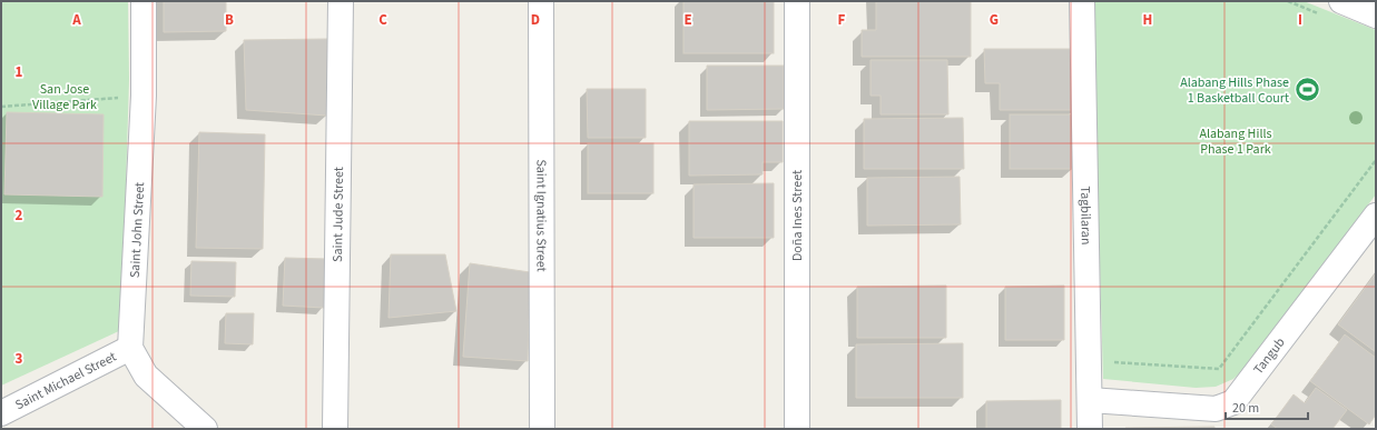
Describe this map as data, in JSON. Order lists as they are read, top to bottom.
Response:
{
  "streets": {
    "street": [
      "Tagbilaran",
      "Saint Jude Street",
      "Saint Ignatius Street",
      "Doña Ines Street",
      "Saint John Street",
      "Tangub",
      "Saint Michael Street"
    ]
  },
  "crossings": [
    ["Tagbilaran", "Tangub"],
    ["Saint John Street", "Saint Michael Street"]
  ],
  "parks": ["San Jose Village Park", "Alabang Hills Phase 1 Park"],
  "places": {
    "sports": ["Alabang Hills Phase 1 Basketball Court"]
  },
  "scale_bar": "20 m",
  "grid": {
    "columns": [
      "A",
      "B",
      "C",
      "D",
      "E",
      "F",
      "G",
      "H",
      "I"
    ],
    "rows": ["1", "2", "3"]
  }
}
